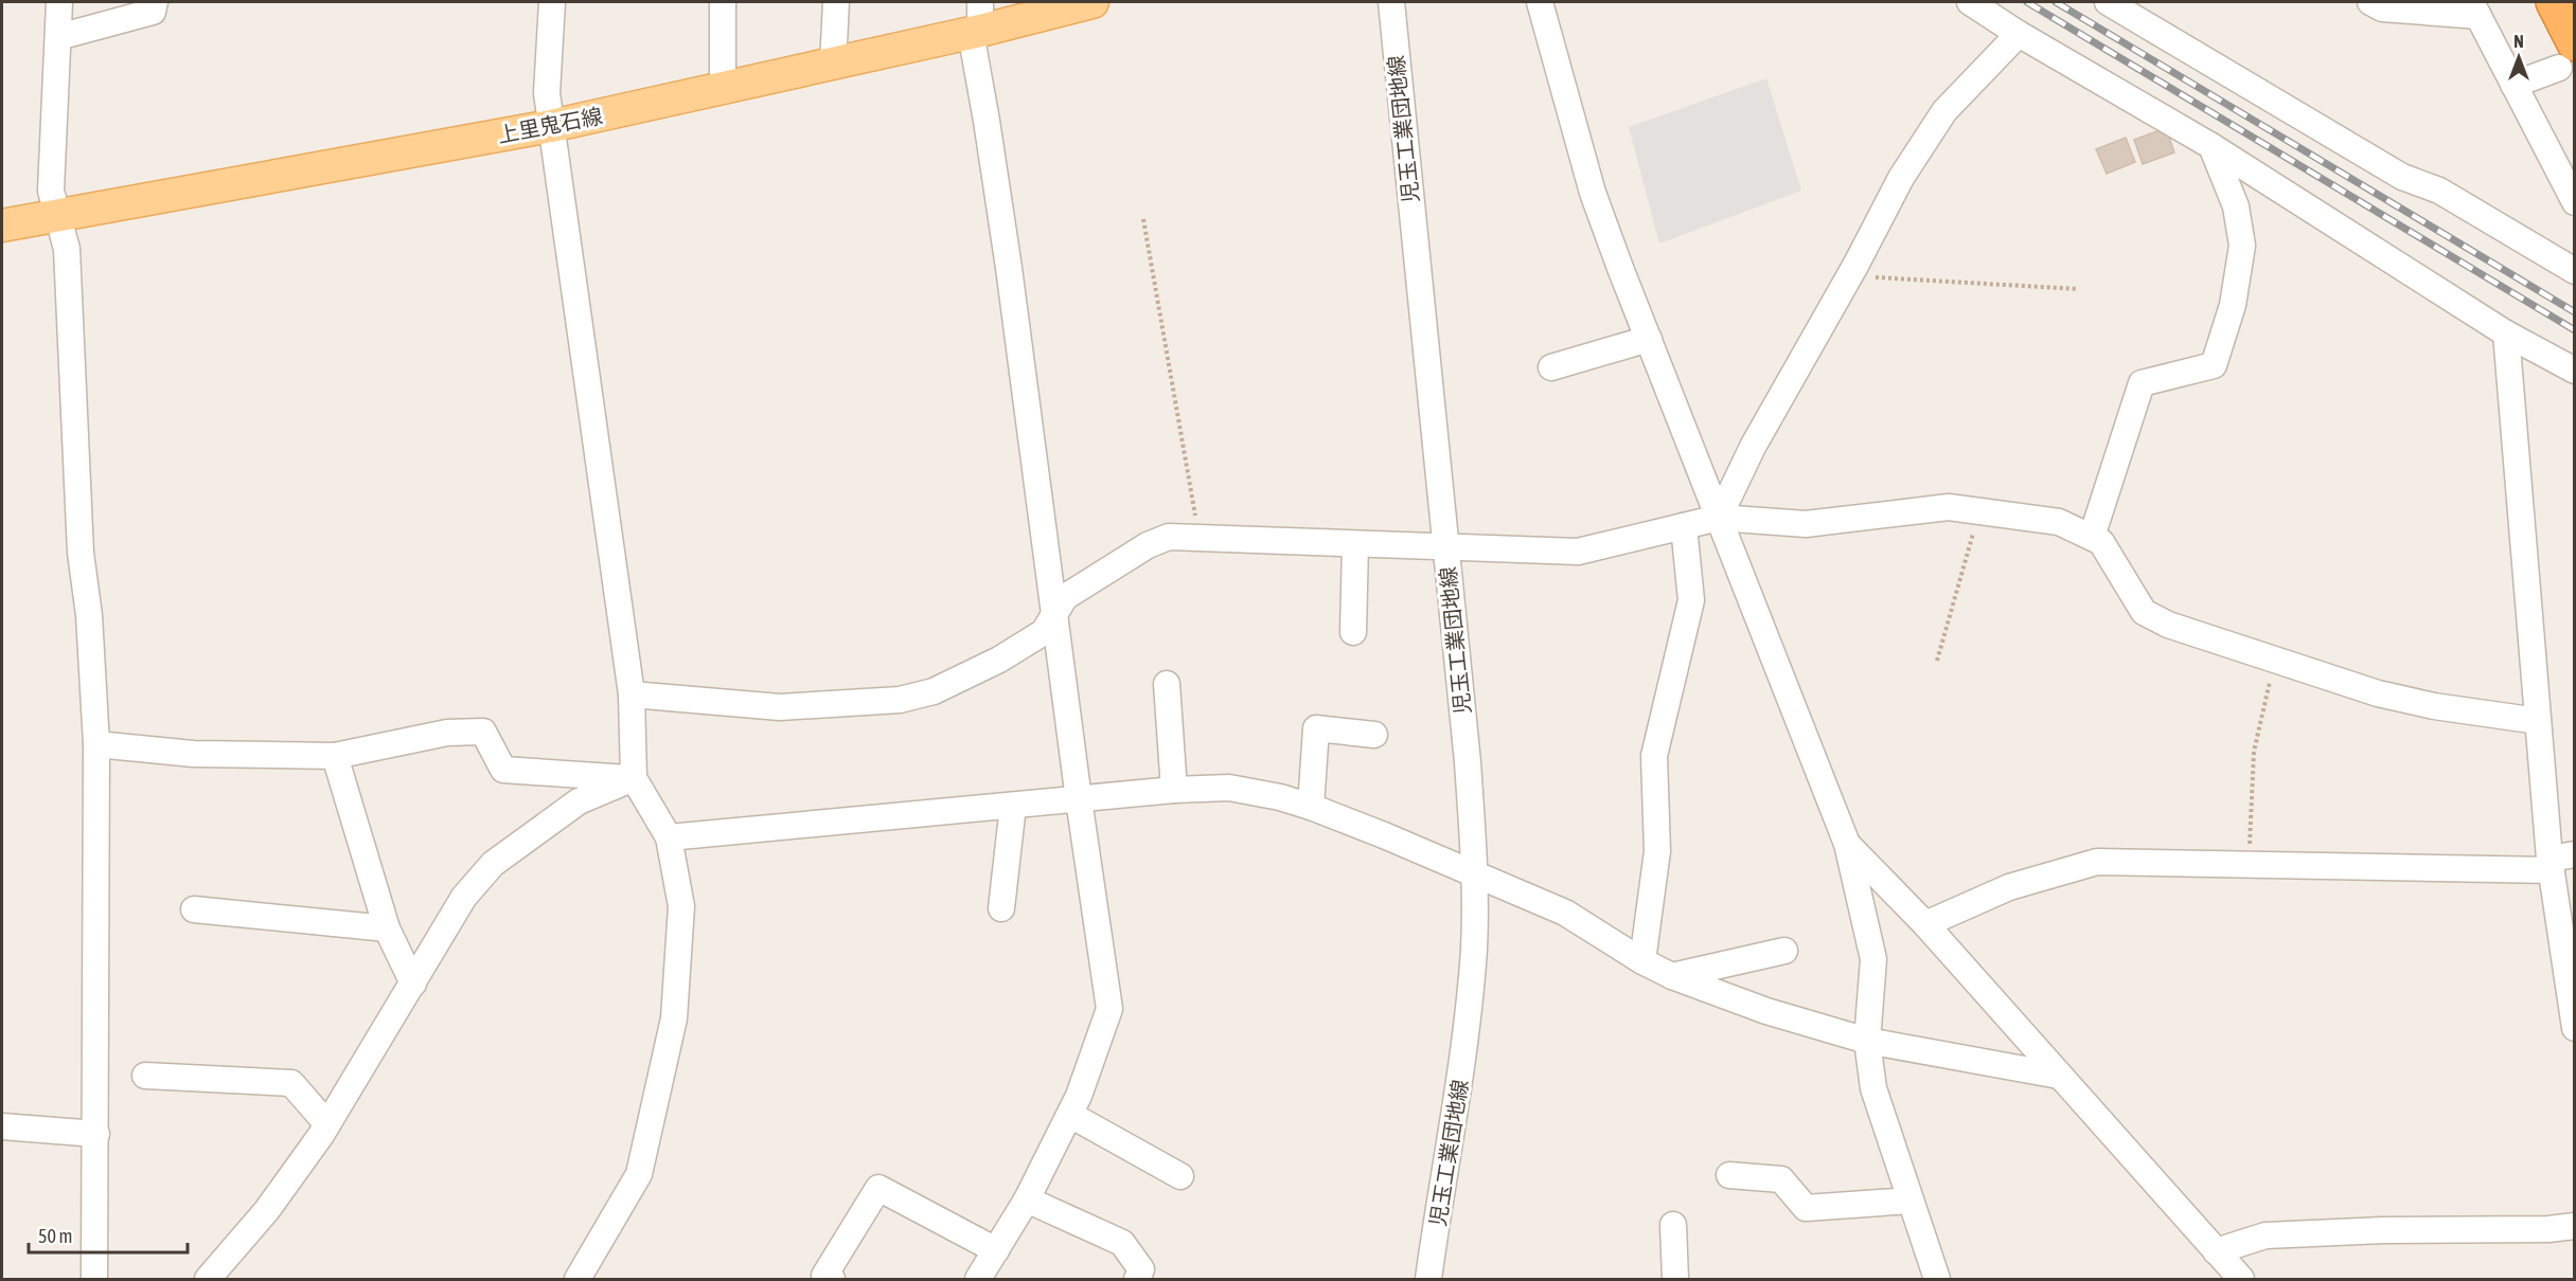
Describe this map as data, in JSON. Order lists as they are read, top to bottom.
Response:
{
  "streets": {
    "main road": ["上里鬼石線"],
    "street": ["児玉工業団地線"]
  },
  "scale_bar": "50 m",
  "north": "top"
}
